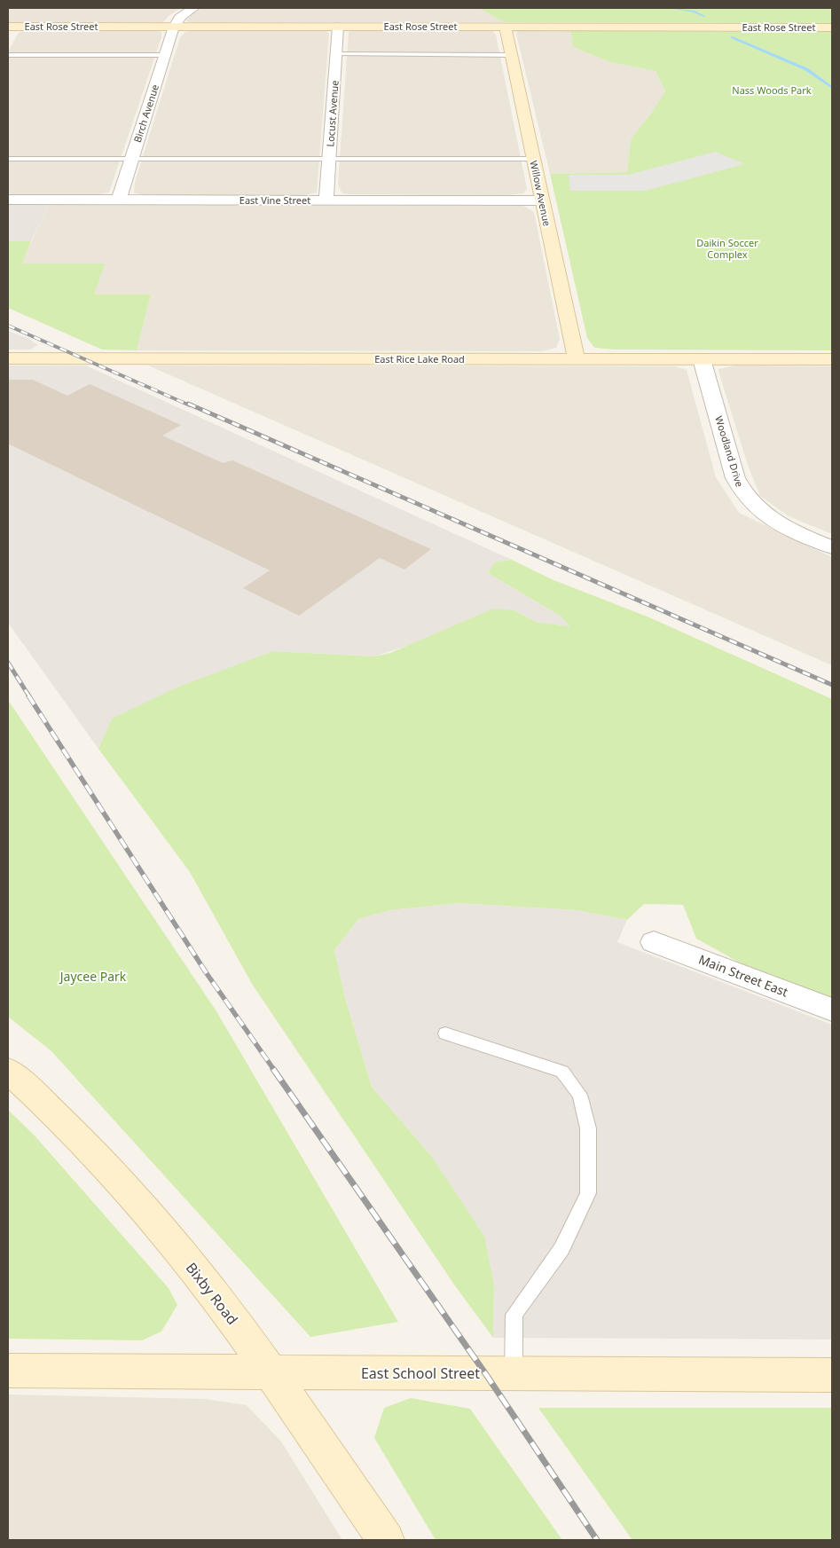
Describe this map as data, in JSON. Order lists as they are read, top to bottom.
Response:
{
  "streets": {
    "street": [
      "East Rose Street",
      "Birch Avenue",
      "Locust Avenue",
      "Willow Avenue",
      "East Vine Street",
      "East Rice Lake Road",
      "Woodland Drive",
      "Main Street East",
      "Bixby Road",
      "East School Street"
    ]
  },
  "crossings": [
    ["East Rose Street", "Birch Avenue"],
    ["East Rose Street", "Locust Avenue"],
    ["East Rose Street", "Willow Avenue"],
    ["Birch Avenue", "East Vine Street"],
    ["Locust Avenue", "East Vine Street"],
    ["Willow Avenue", "East Vine Street"],
    ["Willow Avenue", "East Rice Lake Road"],
    ["East Rice Lake Road", "Woodland Drive"],
    ["Bixby Road", "East School Street"]
  ],
  "parks": ["Nass Woods Park", "Daikin Soccer Complex", "Jaycee Park"]
}
